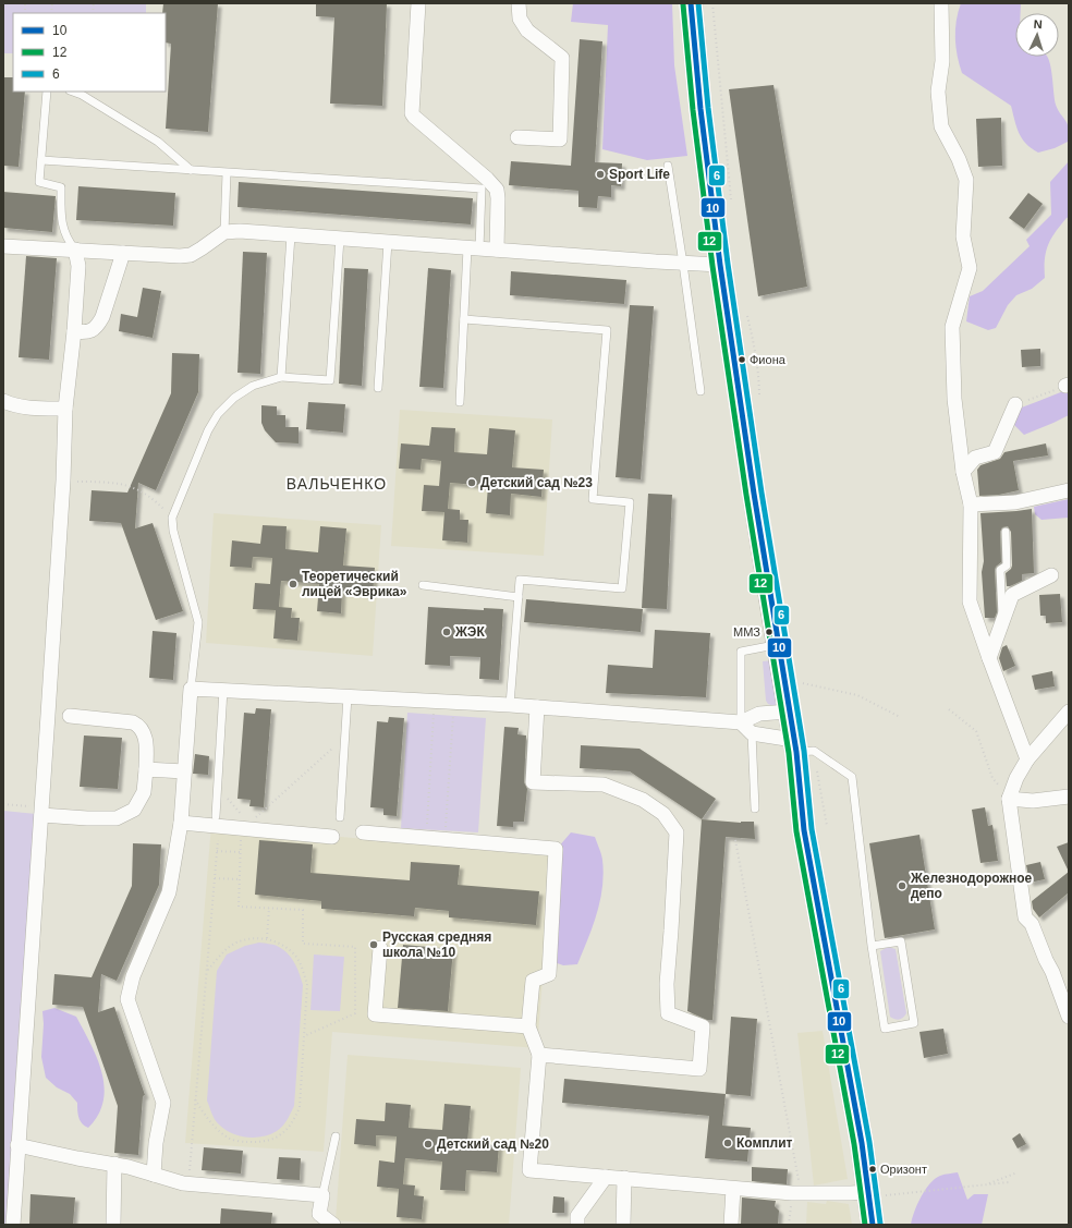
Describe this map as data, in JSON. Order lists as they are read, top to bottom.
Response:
{
  "districts": ["ВАЛЬЧЕНКО"],
  "places": [
    "Sport Life",
    "Фиона",
    "Детский сад №23",
    "Теоретический лицей «Эврика»",
    "ЖЭК",
    "ММЗ",
    "Железнодорожное депо",
    "Русская средняя школа №10",
    "Комплит",
    "Детский сад №20",
    "Оризонт"
  ],
  "lines": ["transit line 10", "transit line 6", "transit line 12"],
  "legend": ["10", "12", "6"],
  "north": "top"
}
